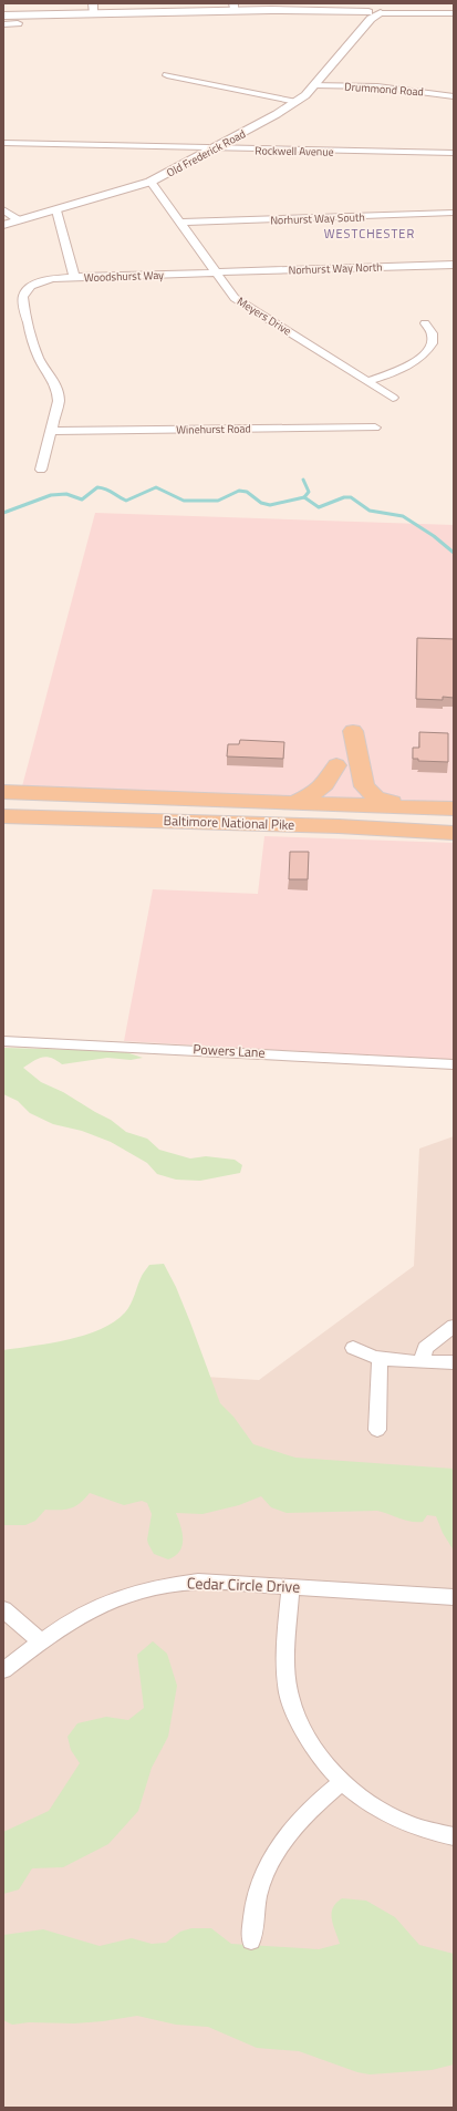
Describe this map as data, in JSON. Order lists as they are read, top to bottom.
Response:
{
  "streets": {
    "main road": ["Baltimore National Pike"],
    "street": [
      "Drummond Road",
      "Rockwell Avenue",
      "Old Frederick Road",
      "Norhurst Way South",
      "Norhurst Way North",
      "Woodshurst Way",
      "Meyers Drive",
      "Winehurst Road",
      "Powers Lane",
      "Cedar Circle Drive"
    ]
  },
  "crossings": [
    ["Drummond Road", "Old Frederick Road"],
    ["Rockwell Avenue", "Old Frederick Road"],
    ["Old Frederick Road", "Woodshurst Way"],
    ["Old Frederick Road", "Meyers Drive"],
    ["Norhurst Way South", "Meyers Drive"],
    ["Norhurst Way North", "Woodshurst Way"],
    ["Norhurst Way North", "Meyers Drive"],
    ["Woodshurst Way", "Meyers Drive"]
  ],
  "districts": ["WESTCHESTER"]
}
